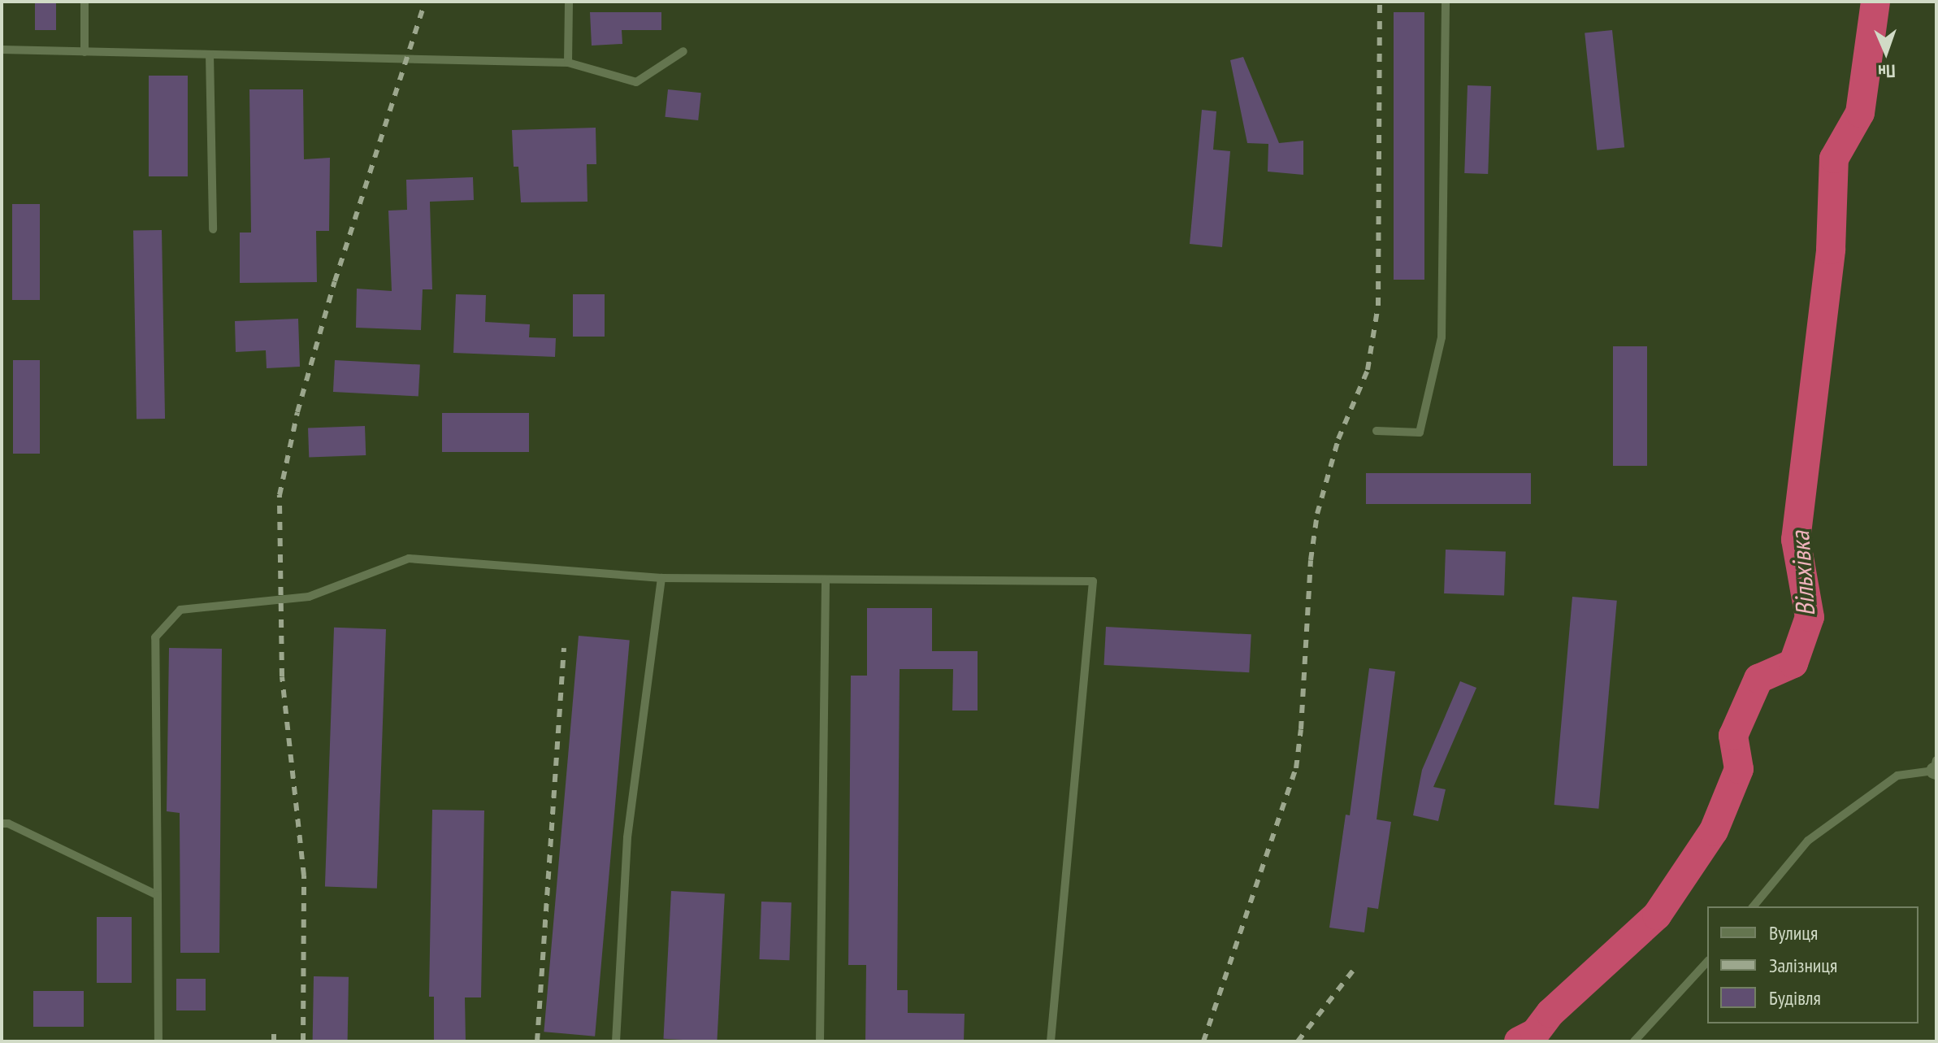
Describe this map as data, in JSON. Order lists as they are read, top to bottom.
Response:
{
  "water": ["Вільхівка"],
  "legend": ["Вулиця", "Залізниця", "Будівля"],
  "north": "bottom"
}
